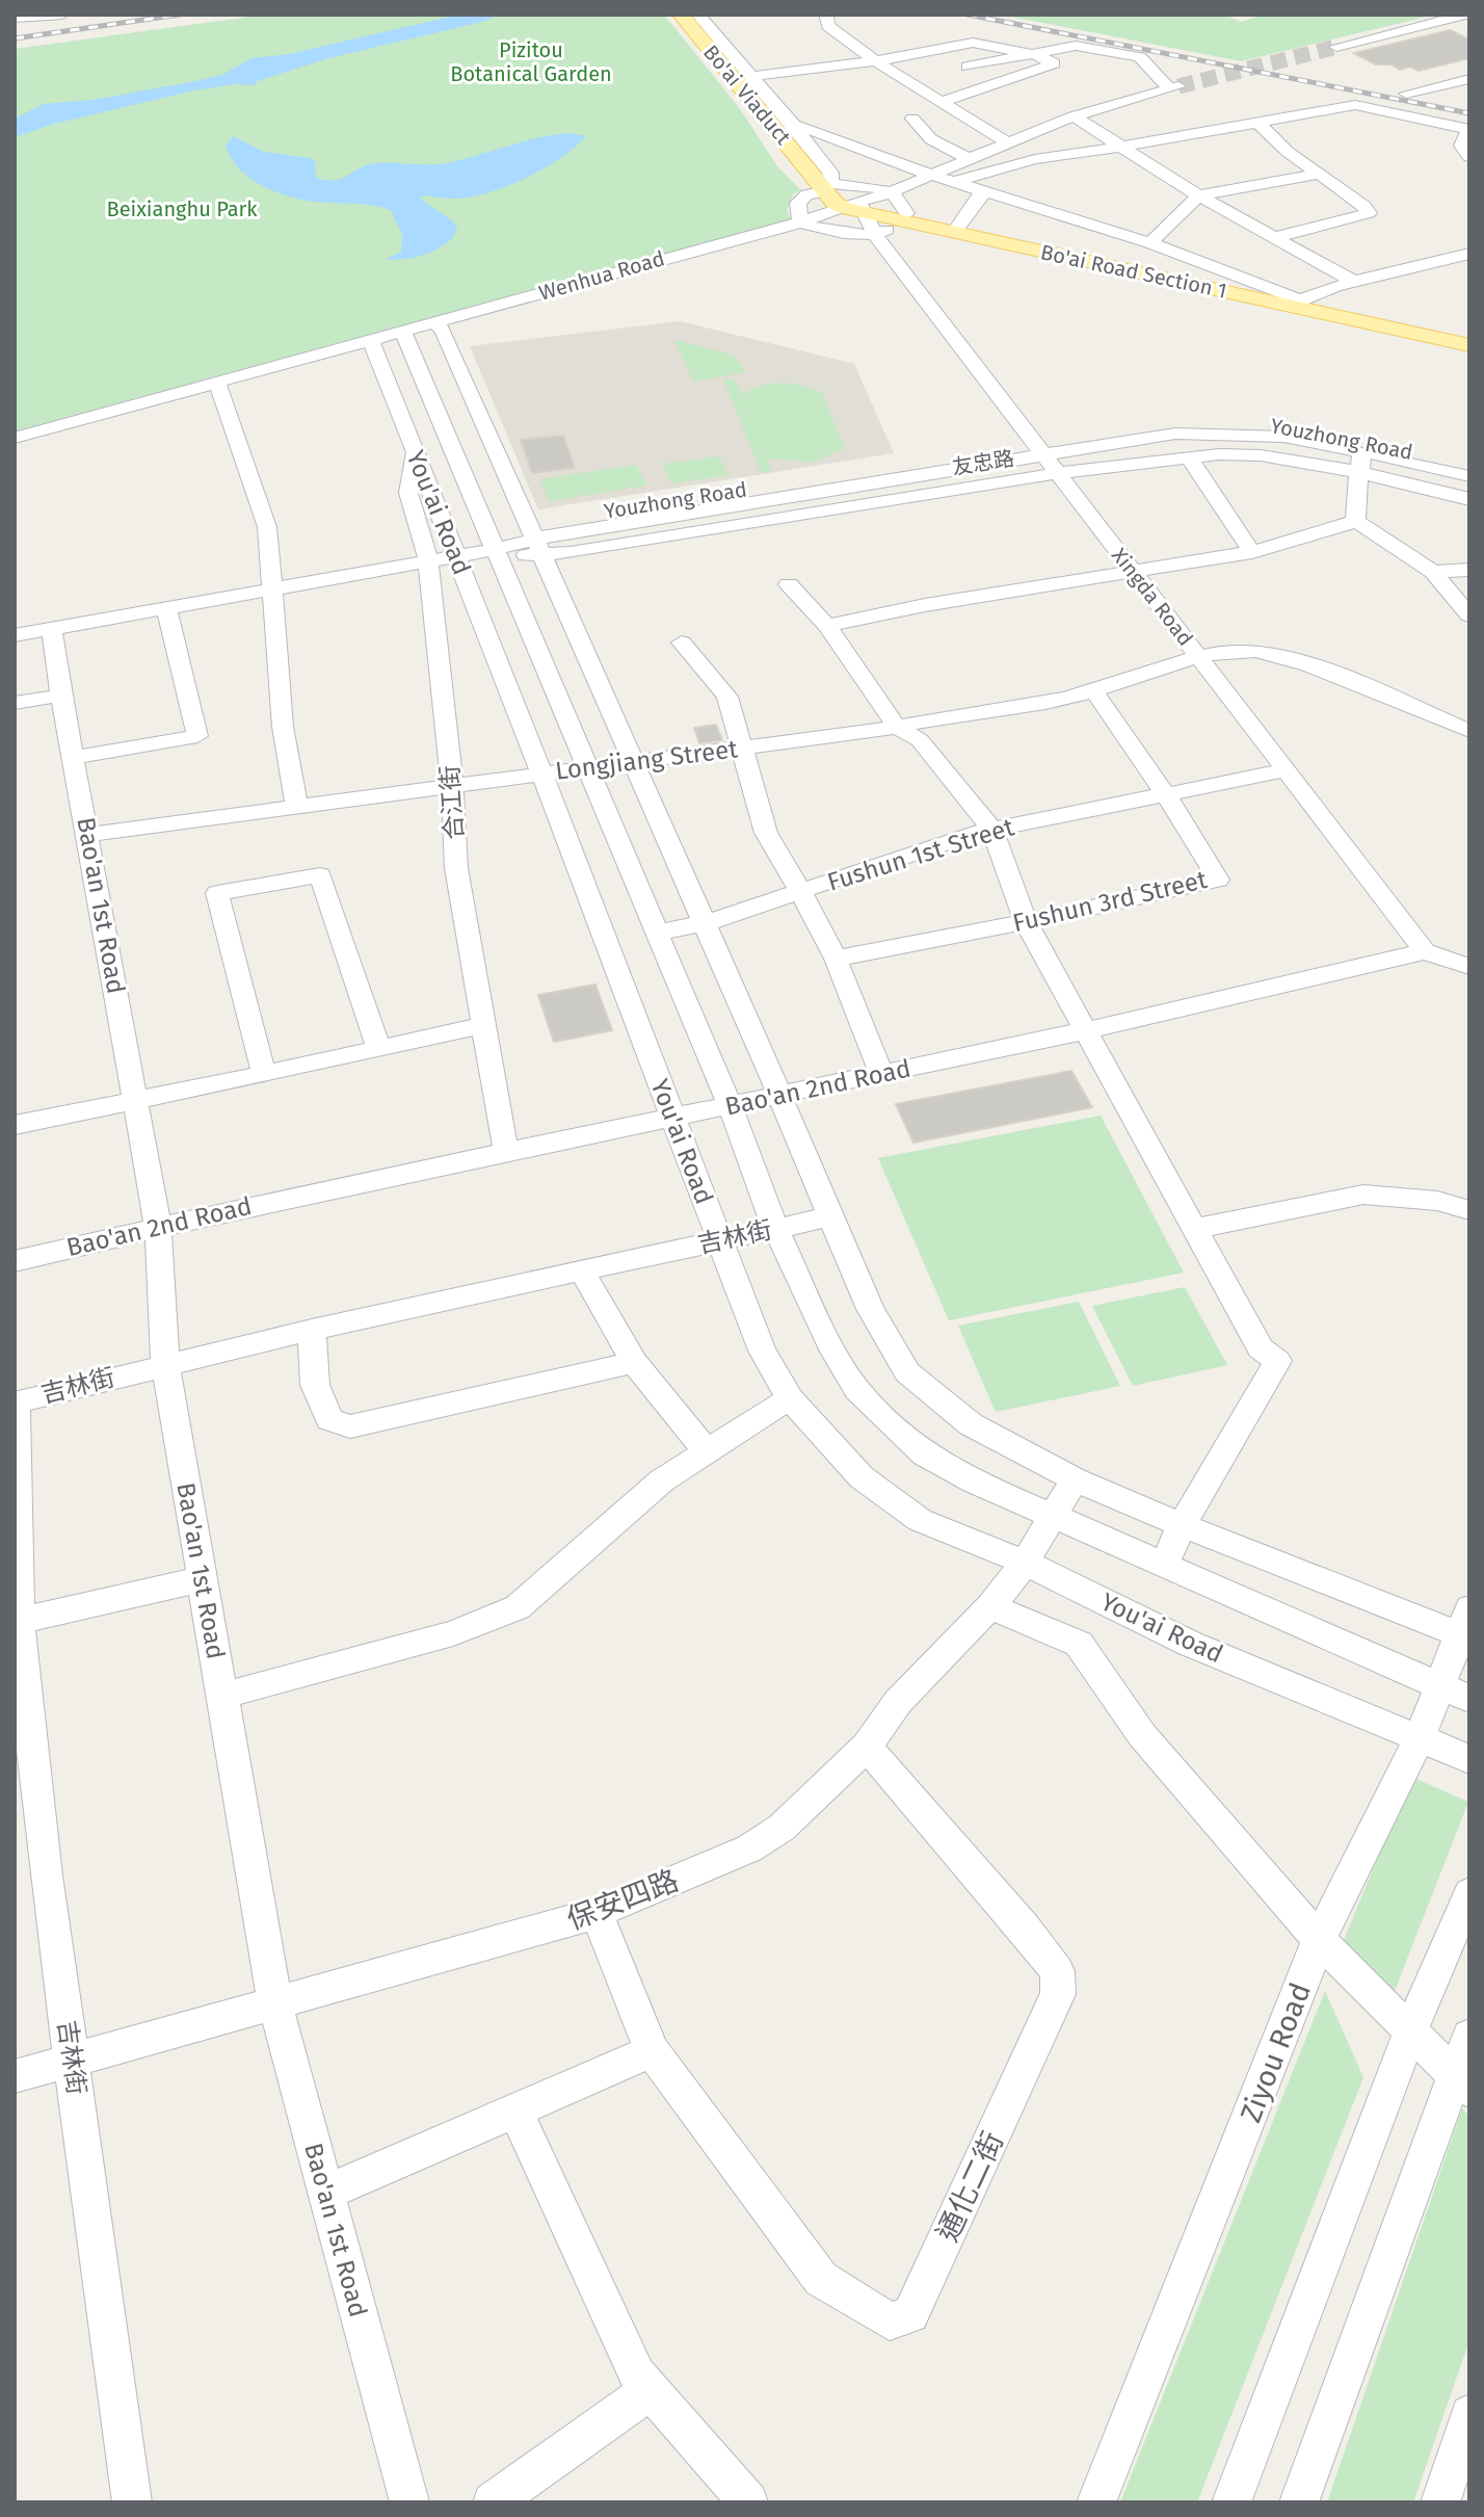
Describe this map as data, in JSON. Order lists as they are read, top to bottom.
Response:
{
  "streets": {
    "main road": ["Bo'ai Viaduct", "Bo'ai Road Section 1"],
    "street": [
      "Wenhua Road",
      "Youzhong Road",
      "友忠路",
      "You'ai Road",
      "Xingda Road",
      "Longjiang Street",
      "合江街",
      "Fushun 1st Street",
      "Fushun 3rd Street",
      "Bao'an 1st Road",
      "Bao'an 2nd Road",
      "吉林街",
      "保安四路",
      "Ziyou Road",
      "通化二街"
    ]
  },
  "crossings": [
    ["Bo'ai Viaduct", "Bo'ai Road Section 1"],
    ["Bo'ai Road Section 1", "Wenhua Road"],
    ["Bo'ai Road Section 1", "Xingda Road"],
    ["Wenhua Road", "You'ai Road"],
    ["Wenhua Road", "Xingda Road"],
    ["Youzhong Road", "友忠路"],
    ["Youzhong Road", "Xingda Road"],
    ["友忠路", "You'ai Road"],
    ["友忠路", "Xingda Road"],
    ["友忠路", "合江街"],
    ["友忠路", "Bao'an 1st Road"],
    ["You'ai Road", "Longjiang Street"],
    ["You'ai Road", "合江街"],
    ["You'ai Road", "Fushun 1st Street"],
    ["You'ai Road", "Bao'an 2nd Road"],
    ["You'ai Road", "吉林街"],
    ["You'ai Road", "保安四路"],
    ["You'ai Road", "Ziyou Road"],
    ["Xingda Road", "Longjiang Street"],
    ["Xingda Road", "Fushun 1st Street"],
    ["Xingda Road", "Bao'an 2nd Road"],
    ["Longjiang Street", "合江街"],
    ["Longjiang Street", "Fushun 3rd Street"],
    ["Longjiang Street", "Bao'an 1st Road"],
    ["合江街", "Bao'an 2nd Road"],
    ["Fushun 1st Street", "Fushun 3rd Street"],
    ["Bao'an 1st Road", "Bao'an 2nd Road"],
    ["Bao'an 1st Road", "吉林街"],
    ["Bao'an 1st Road", "保安四路"],
    ["吉林街", "保安四路"],
    ["保安四路", "通化二街"]
  ],
  "parks": ["Pizitou Botanical Garden", "Beixianghu Park"]
}
